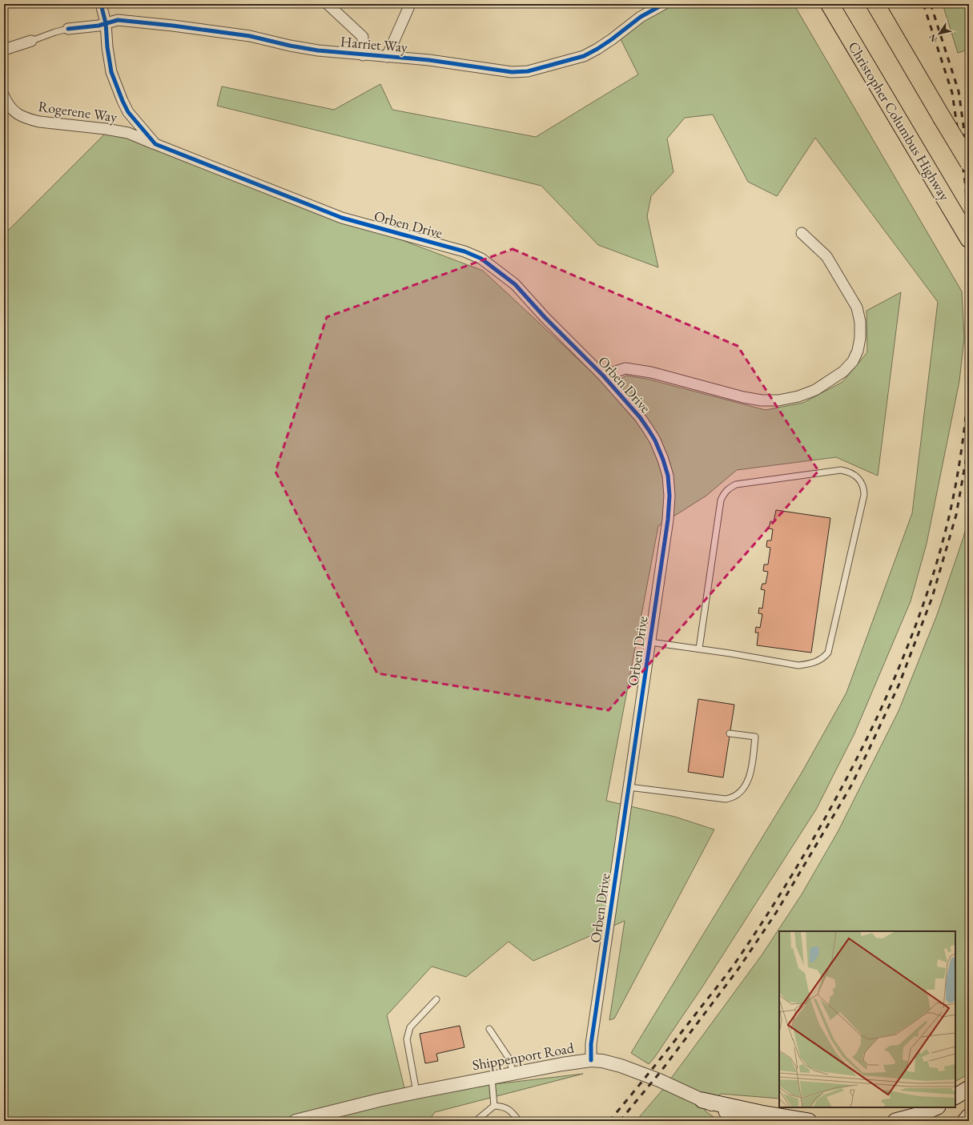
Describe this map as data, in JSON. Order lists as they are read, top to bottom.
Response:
{
  "streets": {
    "highway": ["Christopher Columbus Highway"],
    "street": [
      "Harriet Way",
      "Rogerene Way",
      "Orben Drive",
      "Shippenport Road"
    ]
  },
  "crossings": [
    ["Harriet Way", "Orben Drive"],
    ["Rogerene Way", "Orben Drive"],
    ["Orben Drive", "Shippenport Road"]
  ],
  "north": "bottom left"
}
